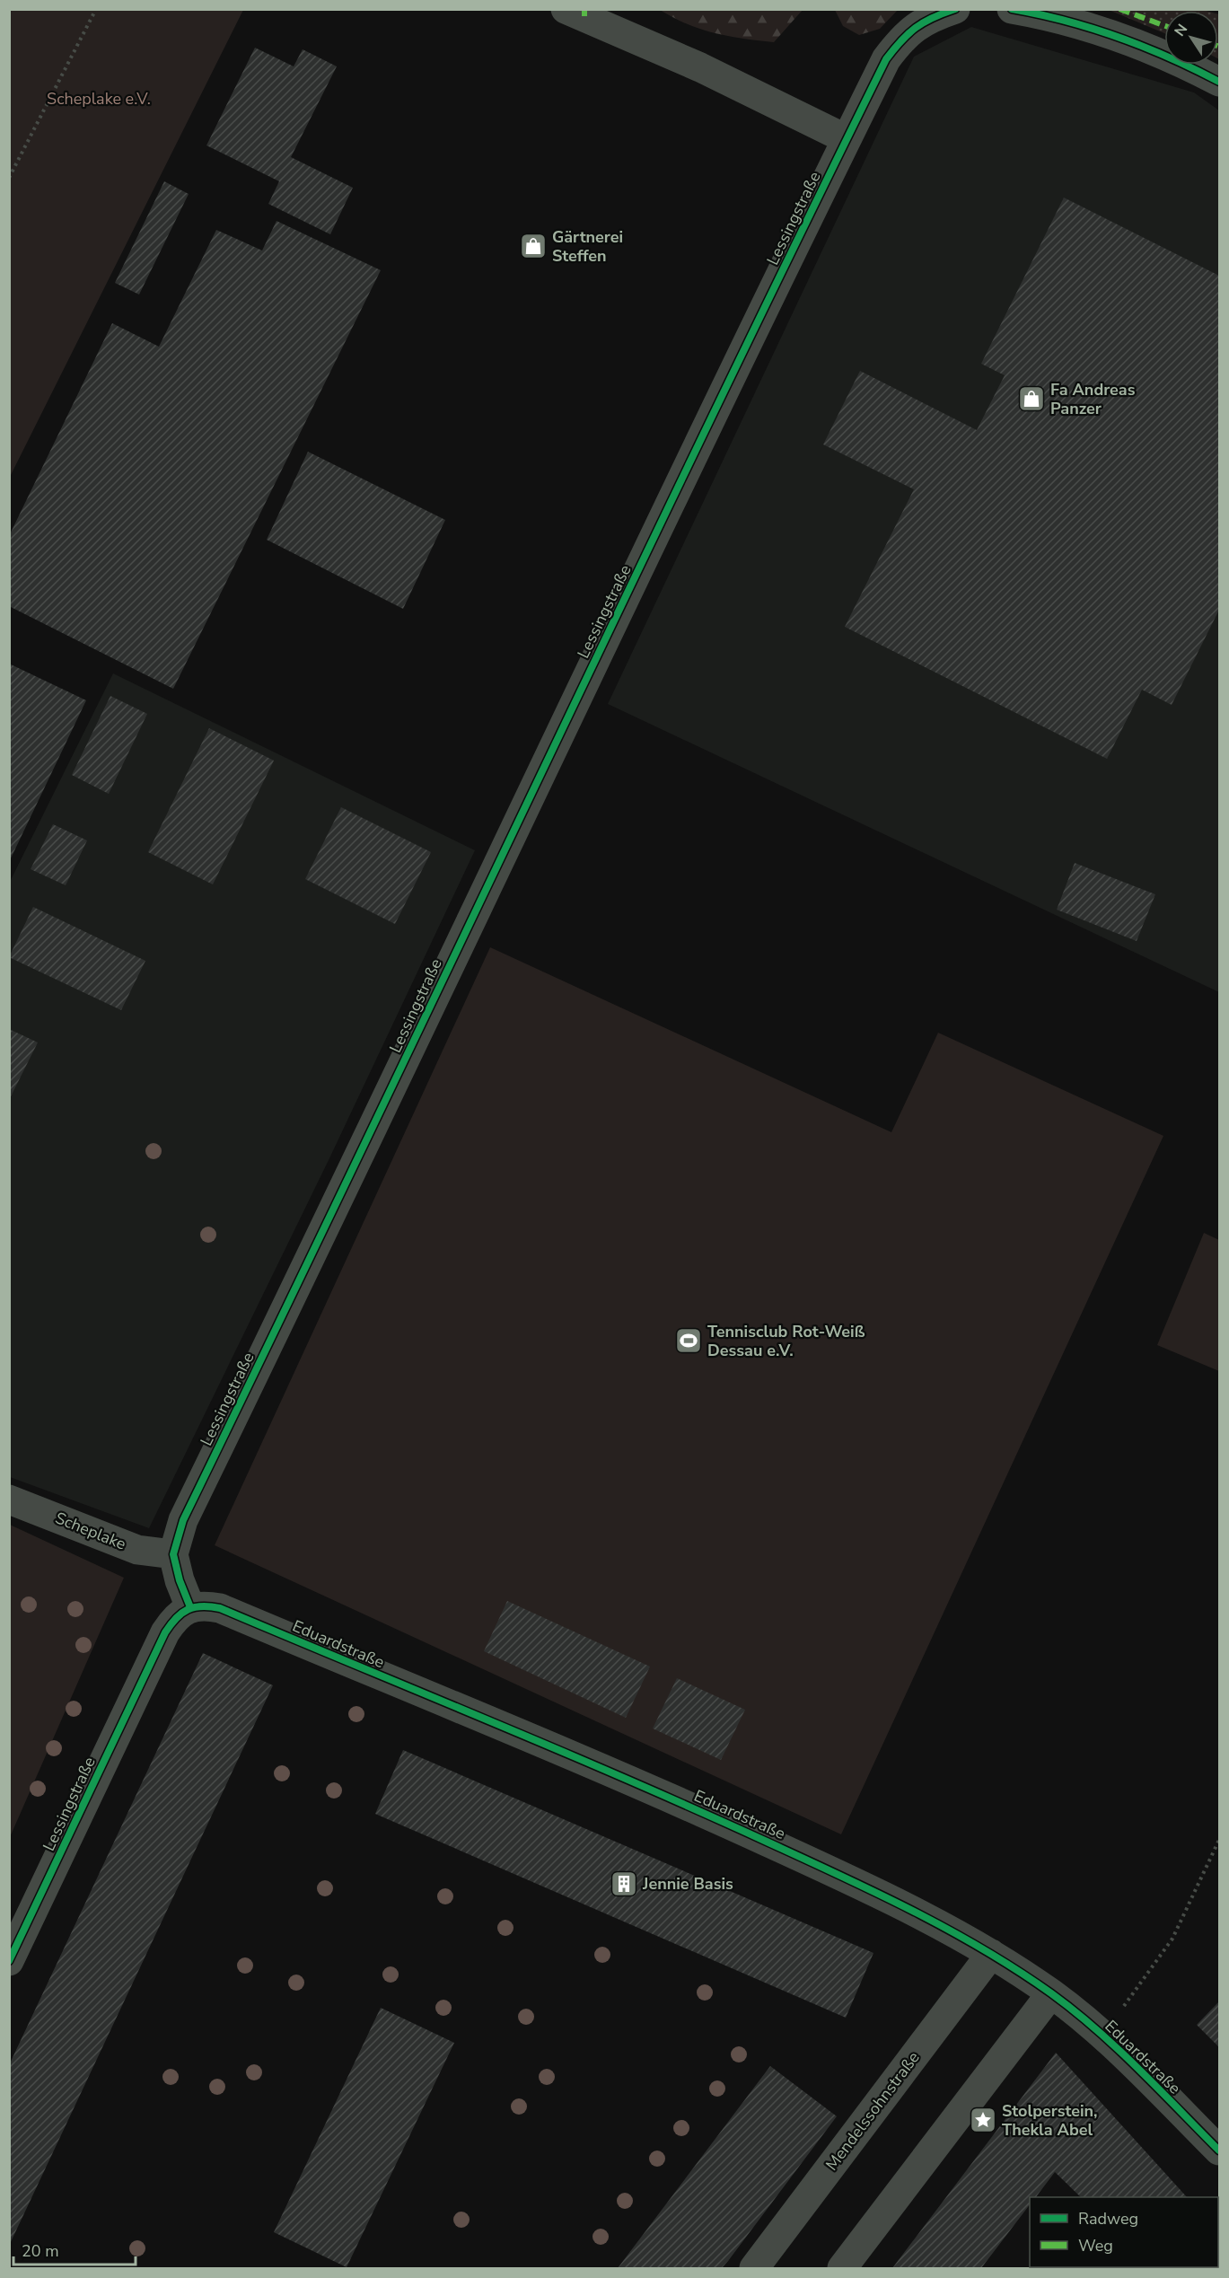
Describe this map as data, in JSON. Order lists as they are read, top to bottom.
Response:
{
  "streets": {
    "street": [
      "Lessingstraße",
      "Scheplake",
      "Eduardstraße",
      "Mendelssohnstraße"
    ]
  },
  "crossings": [
    ["Lessingstraße", "Scheplake"],
    ["Lessingstraße", "Eduardstraße"],
    ["Eduardstraße", "Mendelssohnstraße"]
  ],
  "parks": ["Scheplake e.V."],
  "places": {
    "shop": ["Gärtnerei Steffen", "Fa Andreas Panzer"],
    "sports": ["Tennisclub Rot-Weiß Dessau e.V."],
    "building": ["Jennie Basis"],
    "place": ["Stolperstein, Thekla Abel"]
  },
  "legend": ["Radweg", "Weg"],
  "scale_bar": "20 m",
  "north": "top left"
}
